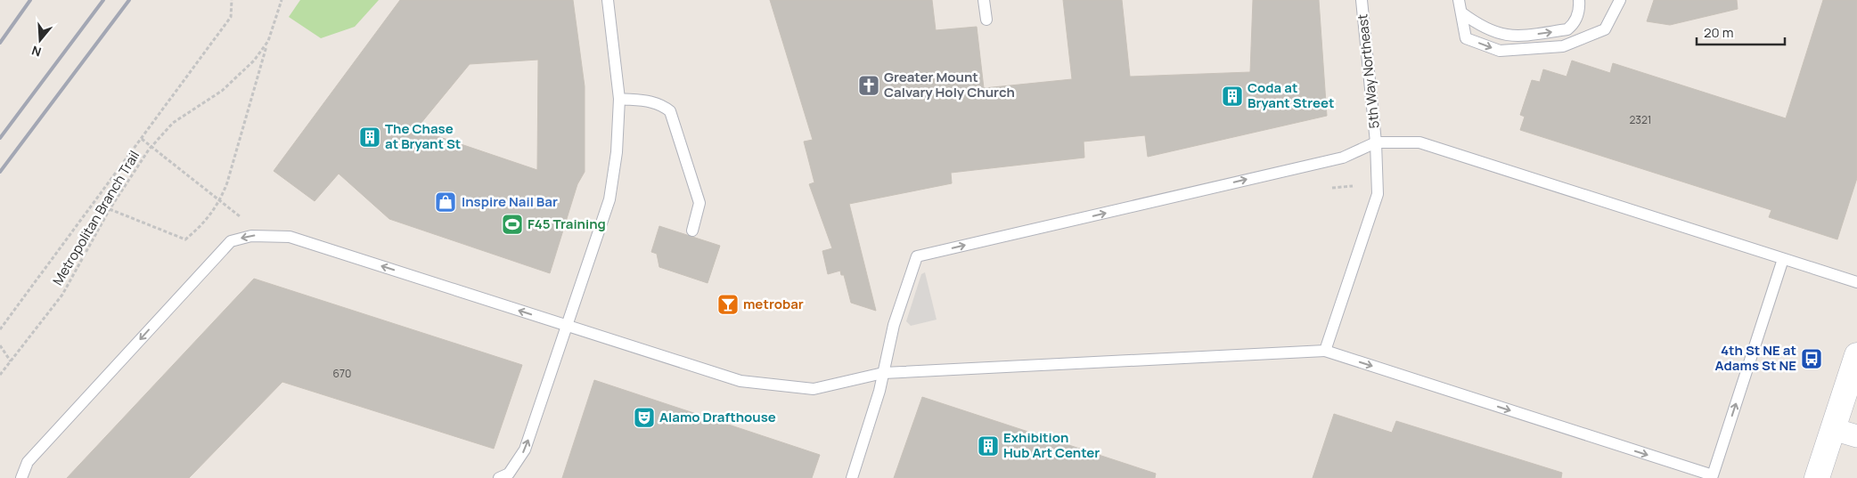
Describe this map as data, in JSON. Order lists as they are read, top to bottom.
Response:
{
  "streets": {
    "lane": ["5th Way Northeast"],
    "path": ["Metropolitan Branch Trail"]
  },
  "places": {
    "church": ["Greater Mount Calvary Holy Church"],
    "building": ["Coda at Bryant Street", "The Chase at Bryant St", "Exhibition Hub Art Center"],
    "shop": ["Inspire Nail Bar"],
    "sports": ["F45 Training"],
    "bar": ["metrobar"],
    "bus stop": ["4th St NE at Adams St NE"],
    "theatre": ["Alamo Drafthouse"]
  },
  "house_numbers": ["2321", "670"],
  "scale_bar": "20 m",
  "north": "bottom"
}
